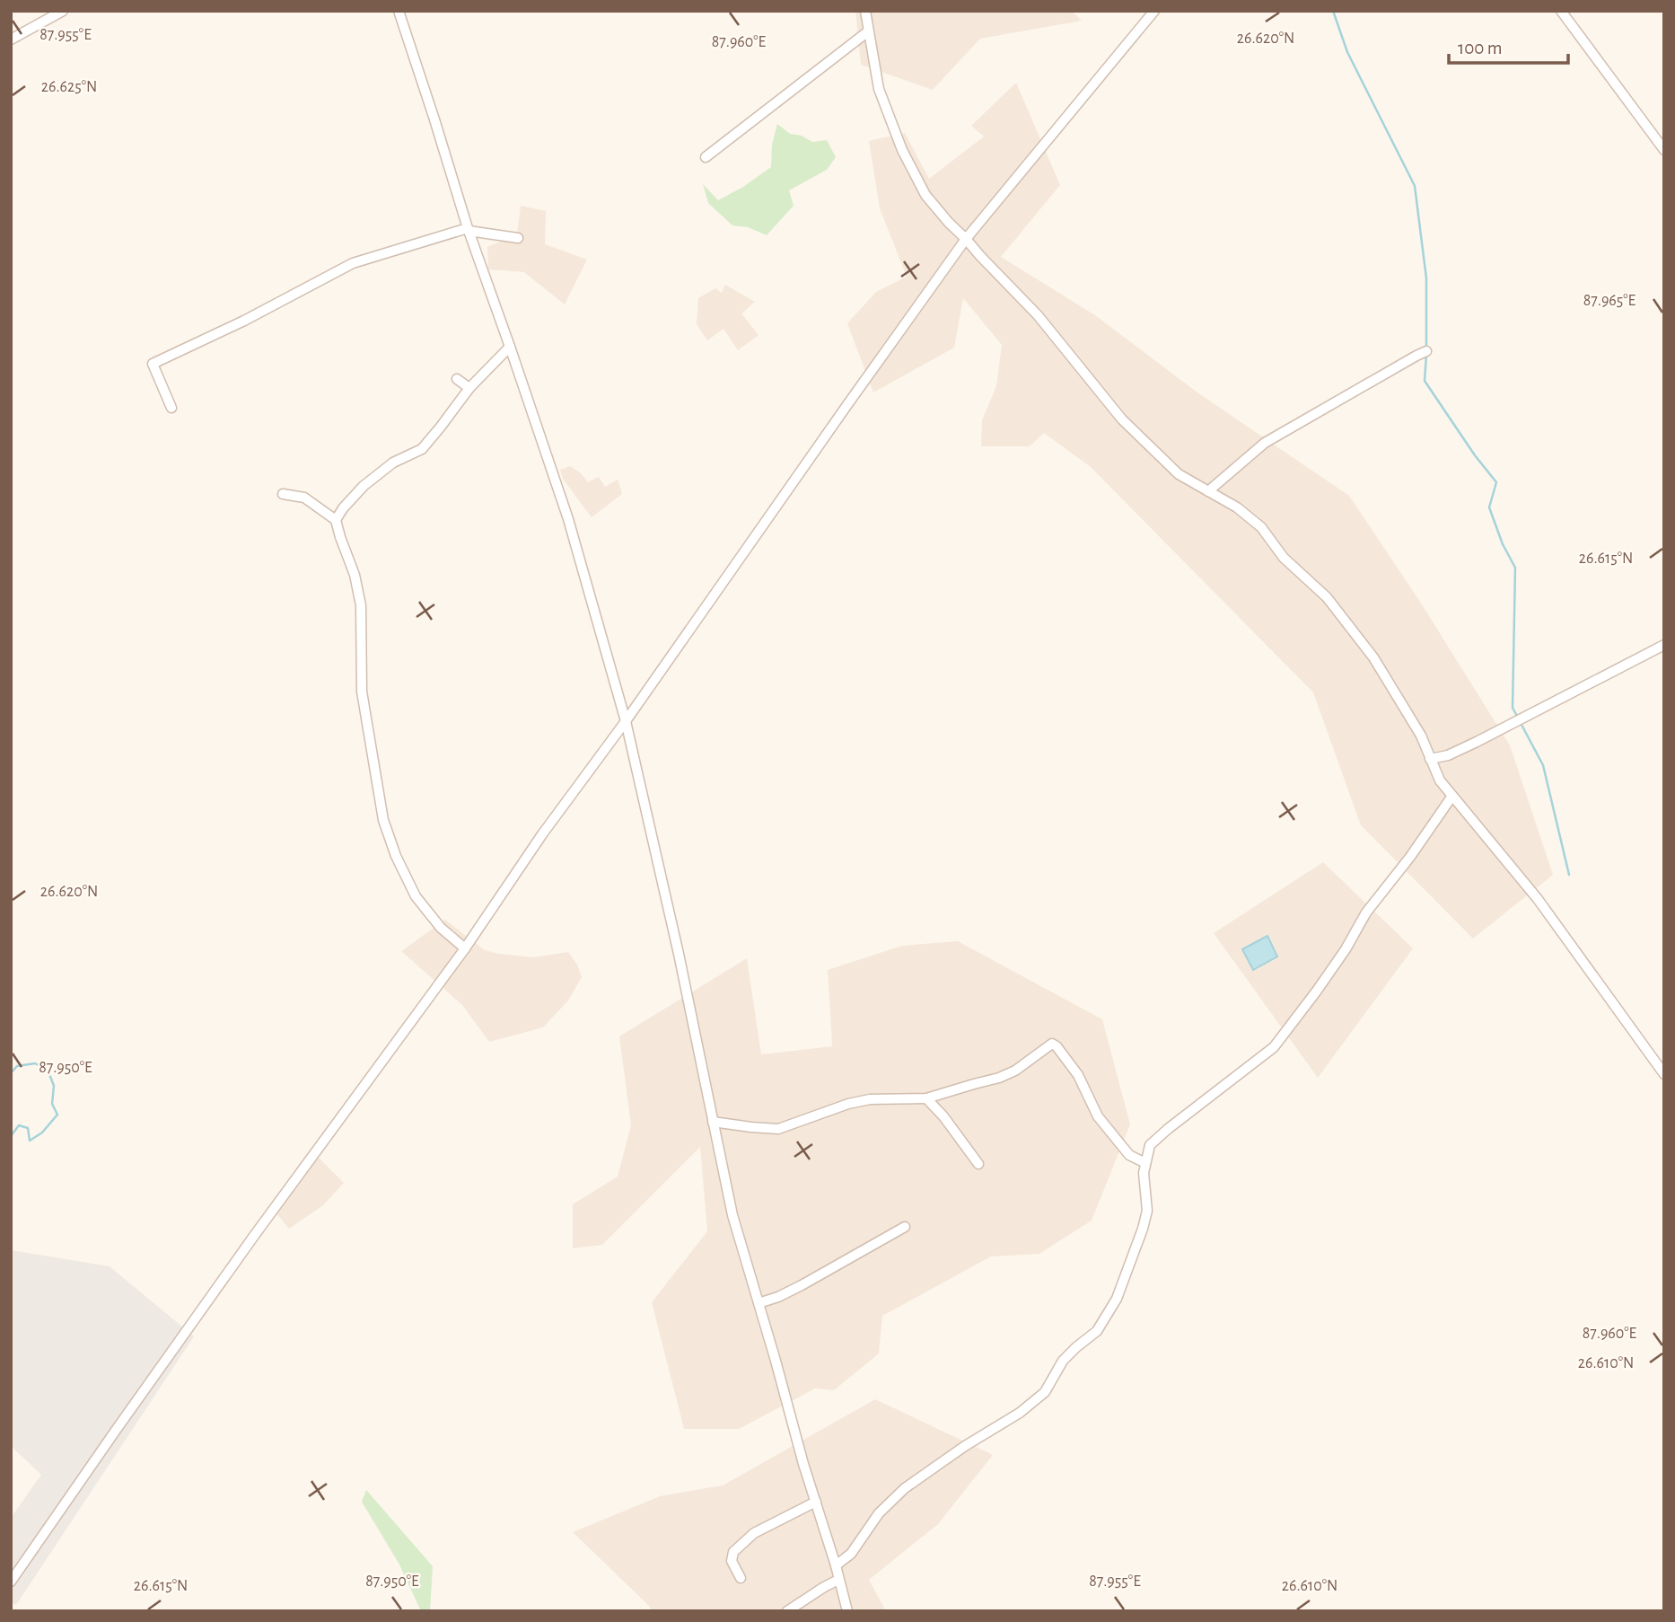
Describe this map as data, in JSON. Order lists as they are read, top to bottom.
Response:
{
  "scale_bar": "100 m",
  "coordinates": [
    "87.955°E",
    "26.620°N",
    "87.960°E",
    "26.625°N",
    "87.965°E",
    "26.615°N",
    "87.950°E",
    "26.610°N"
  ]
}
